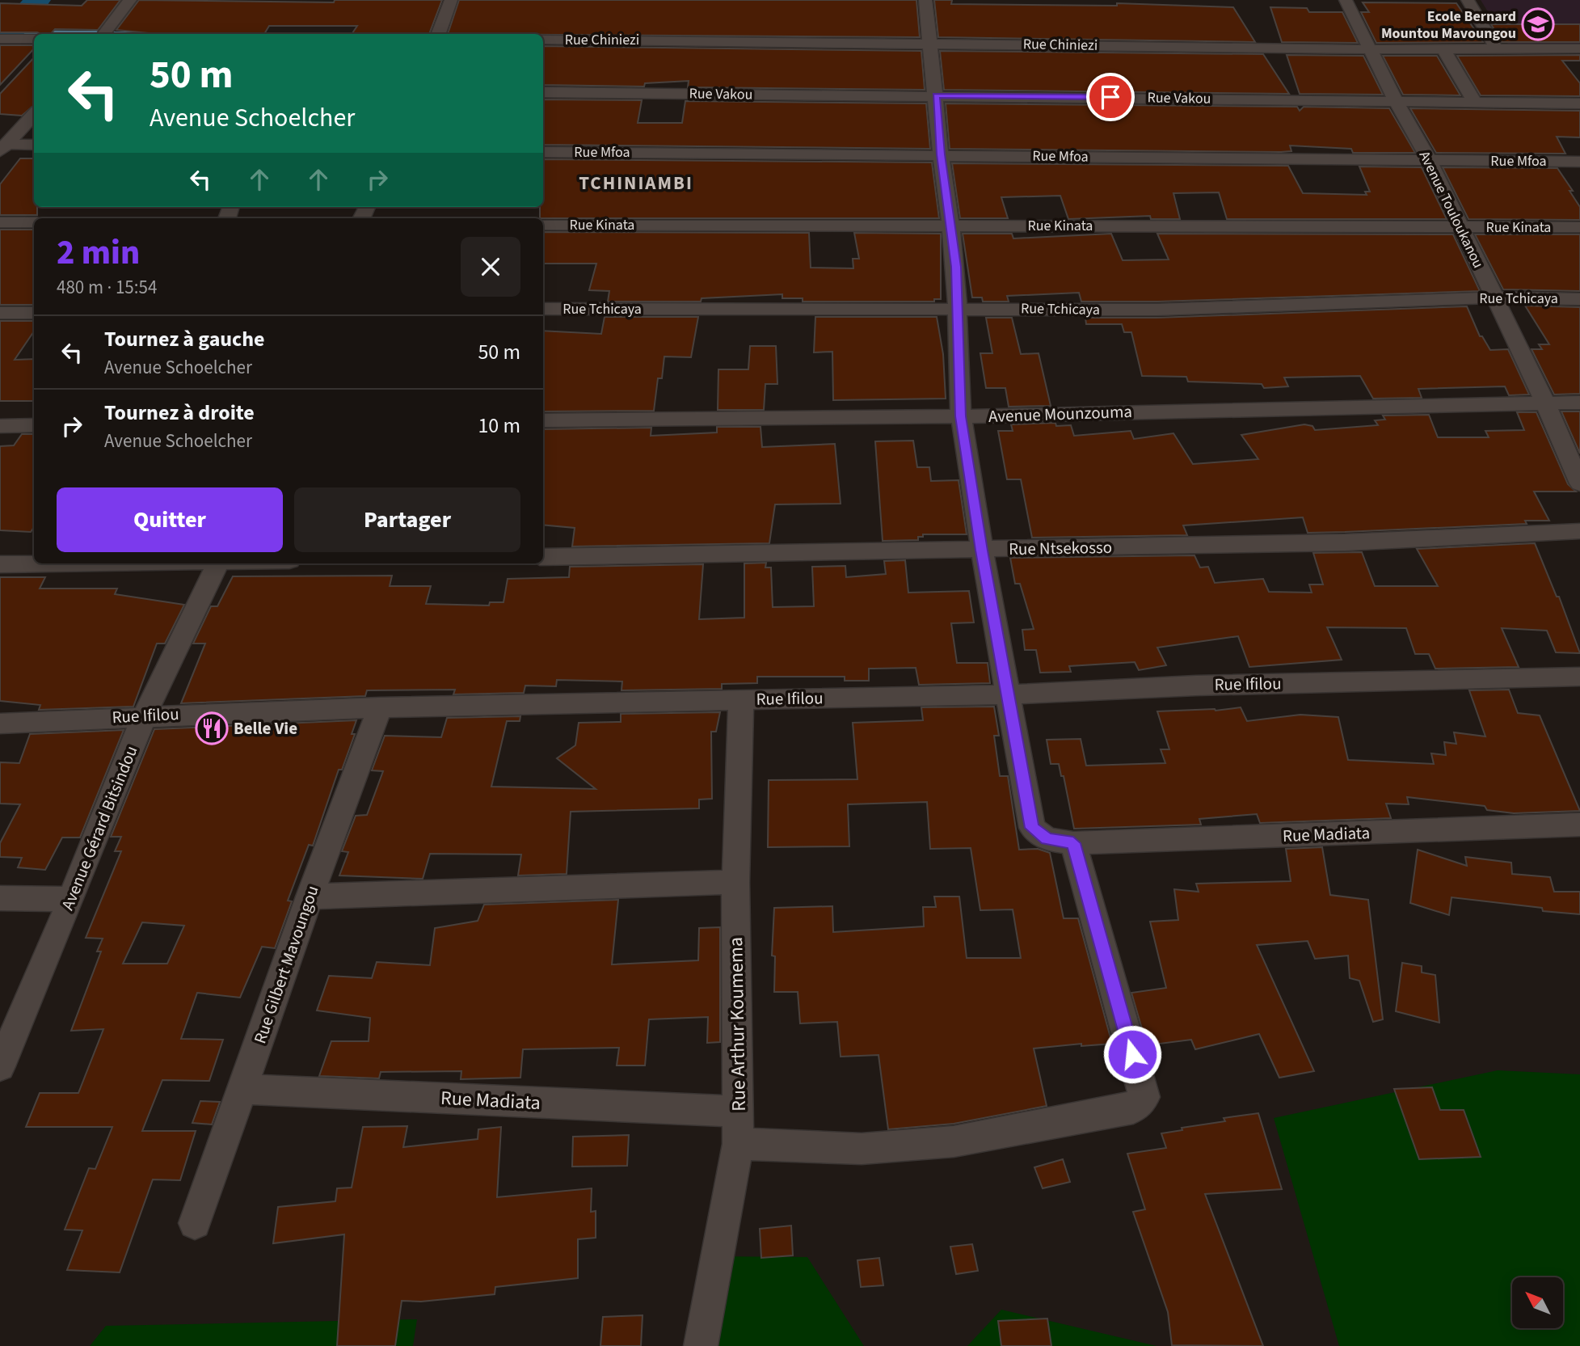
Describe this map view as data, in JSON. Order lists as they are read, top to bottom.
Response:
{
  "streets": {
    "street": [
      "Rue Chiniezi",
      "Rue Vakou",
      "Rue Mfoa",
      "Avenue Touloukanou",
      "Rue Kinata",
      "Rue Tchicaya",
      "Avenue Mounzouma",
      "Rue Ntsekosso",
      "Rue Ifilou",
      "Avenue Gérard Bitsindou",
      "Rue Madiata",
      "Rue Gilbert Mavoungou",
      "Rue Arthur Koumema"
    ]
  },
  "crossings": [
    ["Rue Chiniezi", "Avenue Touloukanou"],
    ["Rue Chiniezi", "Rue Madiata"],
    ["Rue Vakou", "Avenue Touloukanou"],
    ["Rue Vakou", "Rue Madiata"],
    ["Rue Mfoa", "Avenue Touloukanou"],
    ["Rue Mfoa", "Rue Madiata"],
    ["Avenue Touloukanou", "Rue Kinata"],
    ["Avenue Touloukanou", "Rue Tchicaya"],
    ["Avenue Touloukanou", "Avenue Mounzouma"],
    ["Rue Kinata", "Rue Madiata"],
    ["Rue Tchicaya", "Rue Madiata"],
    ["Avenue Mounzouma", "Rue Madiata"],
    ["Rue Ntsekosso", "Rue Madiata"],
    ["Rue Ifilou", "Avenue Gérard Bitsindou"],
    ["Rue Ifilou", "Rue Madiata"],
    ["Rue Ifilou", "Rue Gilbert Mavoungou"],
    ["Rue Ifilou", "Rue Arthur Koumema"],
    ["Rue Madiata", "Rue Gilbert Mavoungou"],
    ["Rue Madiata", "Rue Arthur Koumema"]
  ],
  "districts": ["TCHINIAMBI"],
  "places": {
    "school or university": ["Ecole Bernard Mountou Mavoungou"],
    "restaurant": ["Belle Vie"]
  },
  "north": "top left",
  "page": {
    "turn": ["50 m", "Avenue Schoelcher"],
    "heading": ["2 min", "480 m · 15:54"],
    "list": [
      {
        "name": "Tournez à gauche",
        "note": "Avenue Schoelcher",
        "value": "50 m"
      },
      {
        "name": "Tournez à droite",
        "note": "Avenue Schoelcher",
        "value": "10 m"
      }
    ],
    "buttons": ["Quitter", "Partager"]
  }
}
